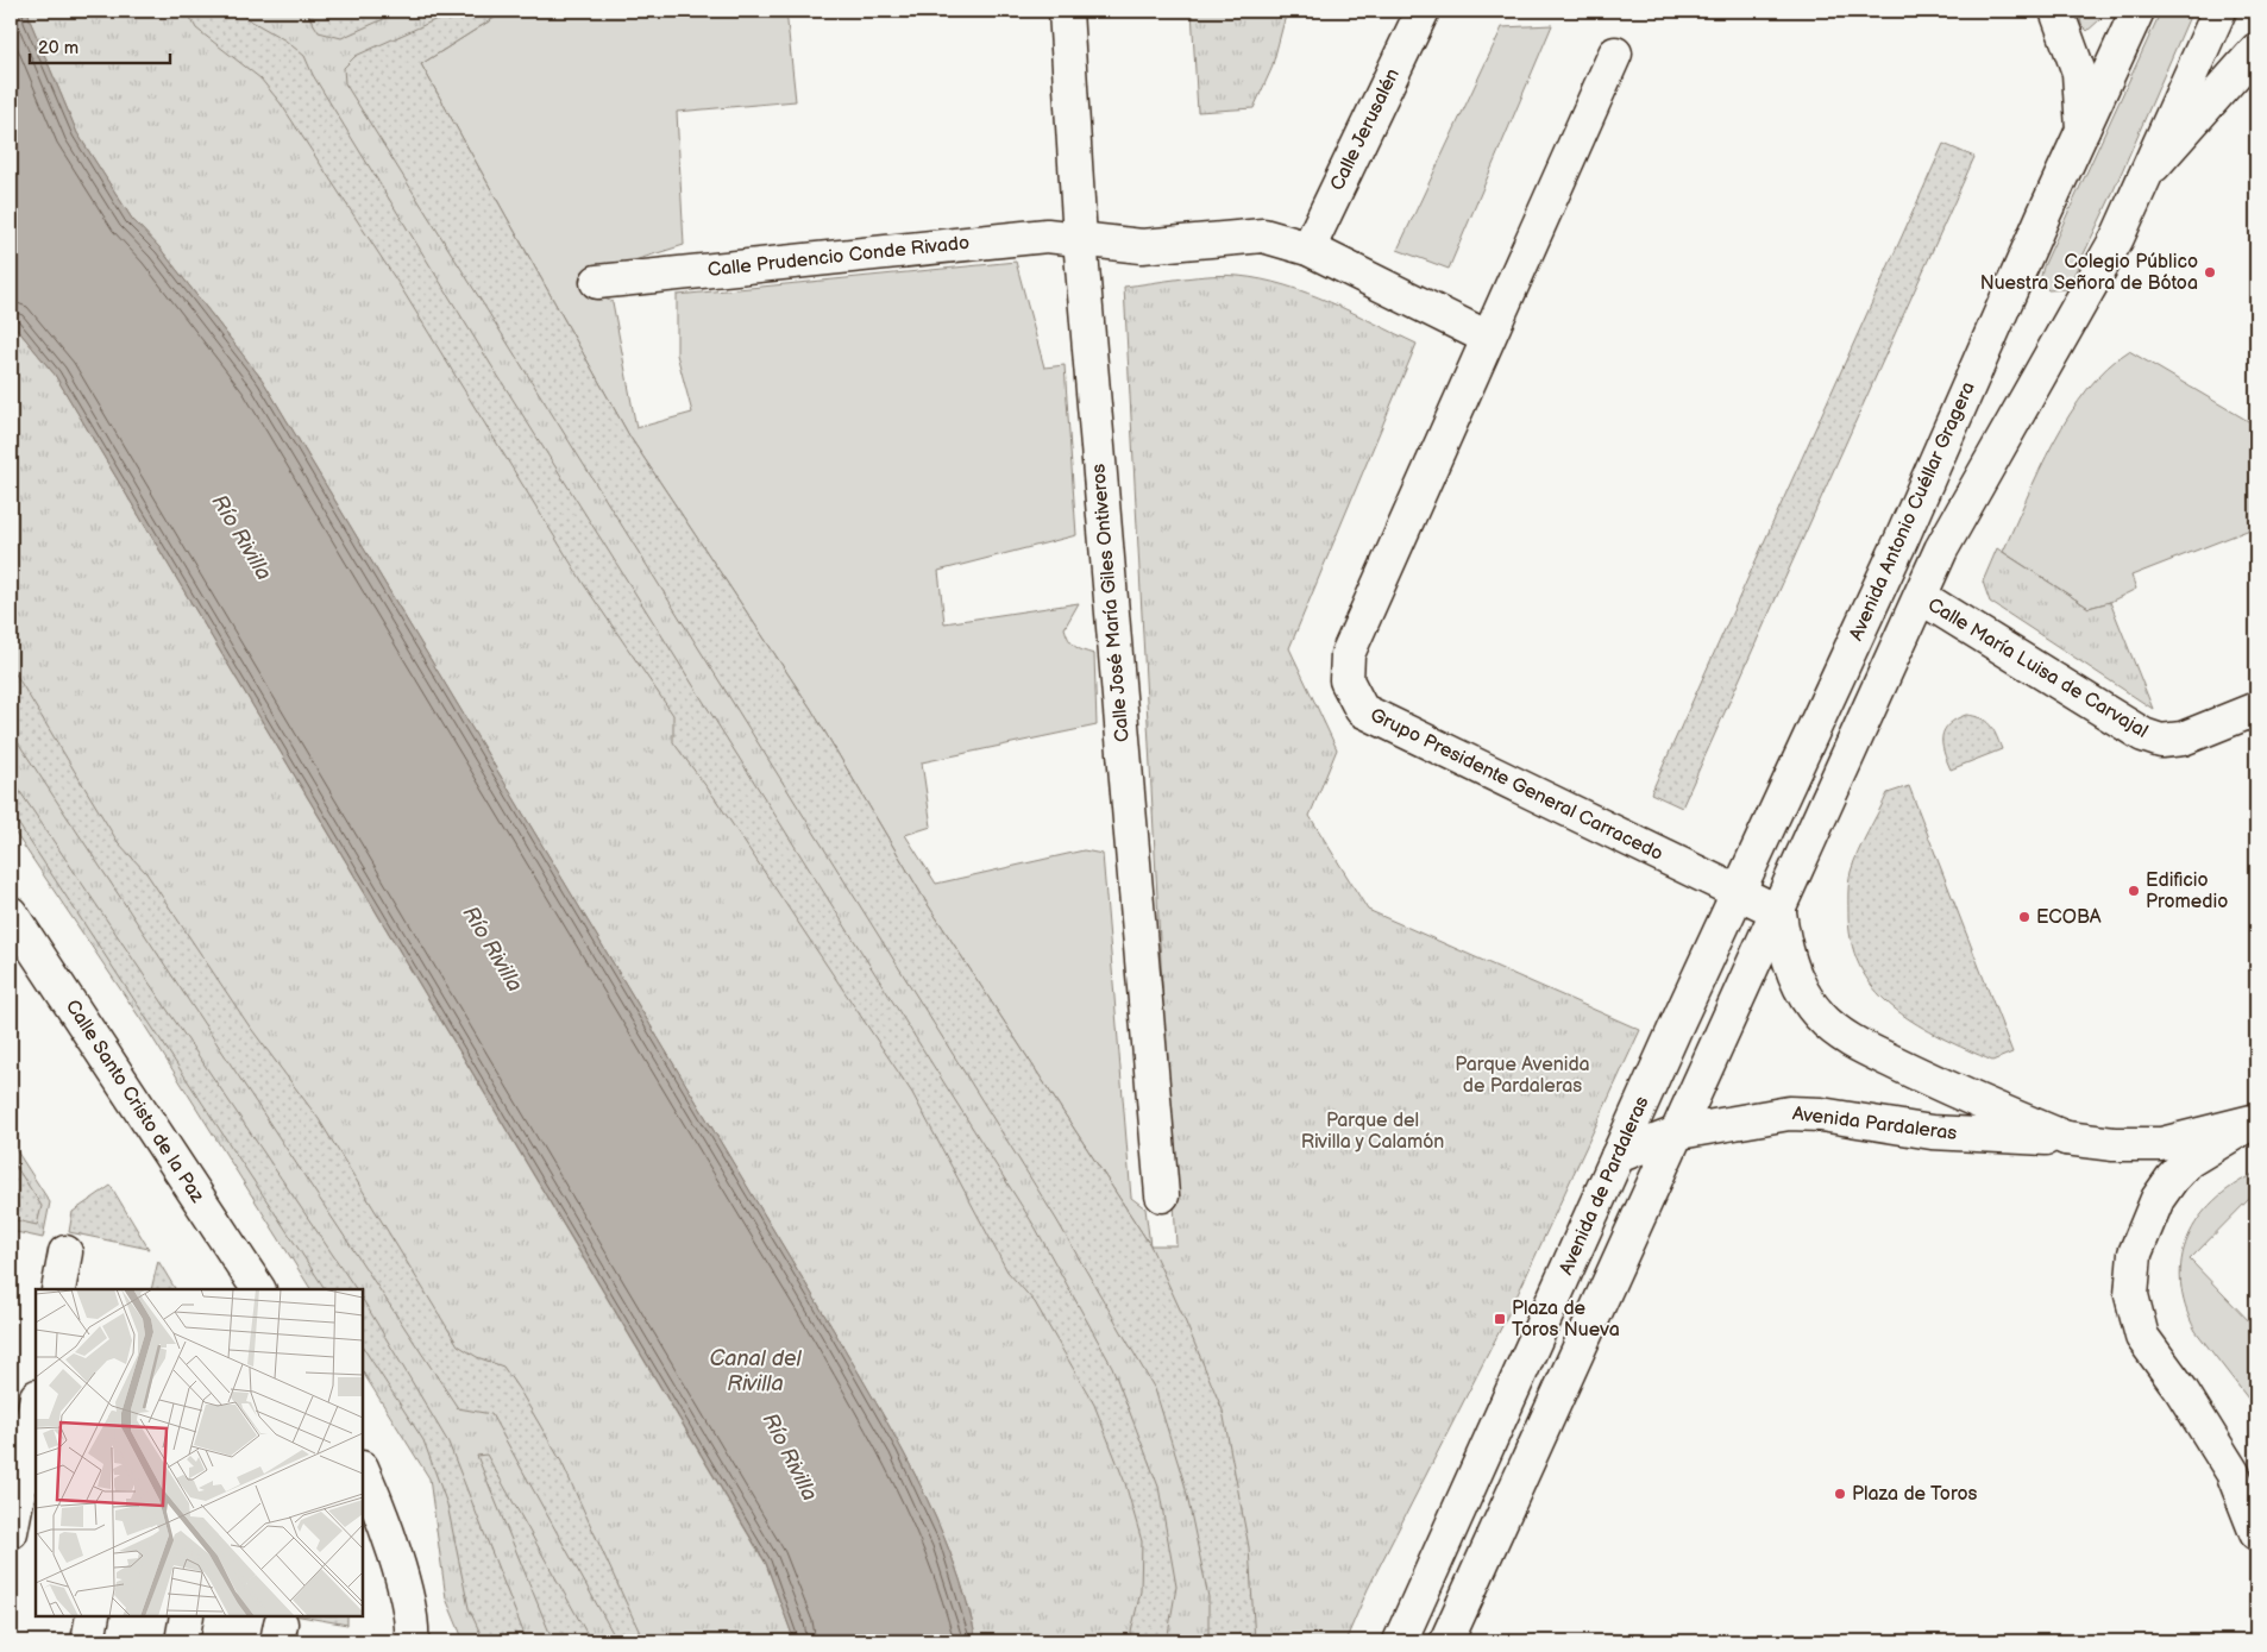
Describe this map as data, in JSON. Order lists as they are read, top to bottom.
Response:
{
  "streets": {
    "street": [
      "Calle Jerusalén",
      "Calle Prudencio Conde Rivado",
      "Avenida Antonio Cuéllar Gragera",
      "Calle José María Giles Ontiveros",
      "Calle María Luisa de Carvajal",
      "Grupo Presidente General Carracedo",
      "Calle Santo Cristo de la Paz",
      "Avenida Pardaleras",
      "Avenida de Pardaleras"
    ]
  },
  "crossings": [
    ["Calle Prudencio Conde Rivado", "Calle José María Giles Ontiveros"],
    ["Avenida Antonio Cuéllar Gragera", "Grupo Presidente General Carracedo"],
    ["Avenida Antonio Cuéllar Gragera", "Avenida de Pardaleras"],
    ["Grupo Presidente General Carracedo", "Avenida Pardaleras"],
    ["Grupo Presidente General Carracedo", "Avenida de Pardaleras"],
    ["Avenida Pardaleras", "Avenida de Pardaleras"]
  ],
  "water": ["Río Rivilla", "Canal del Rivilla"],
  "parks": ["Parque Avenida de Pardaleras", "Parque del Rivilla y Calamón"],
  "places": {
    "other": [
      "Colegio Público Nuestra Señora de Bótoa",
      "Edificio Promedio",
      "ECOBA",
      "Plaza de Toros"
    ],
    "transit": ["Plaza de Toros Nueva"]
  },
  "scale_bar": "20 m"
}
